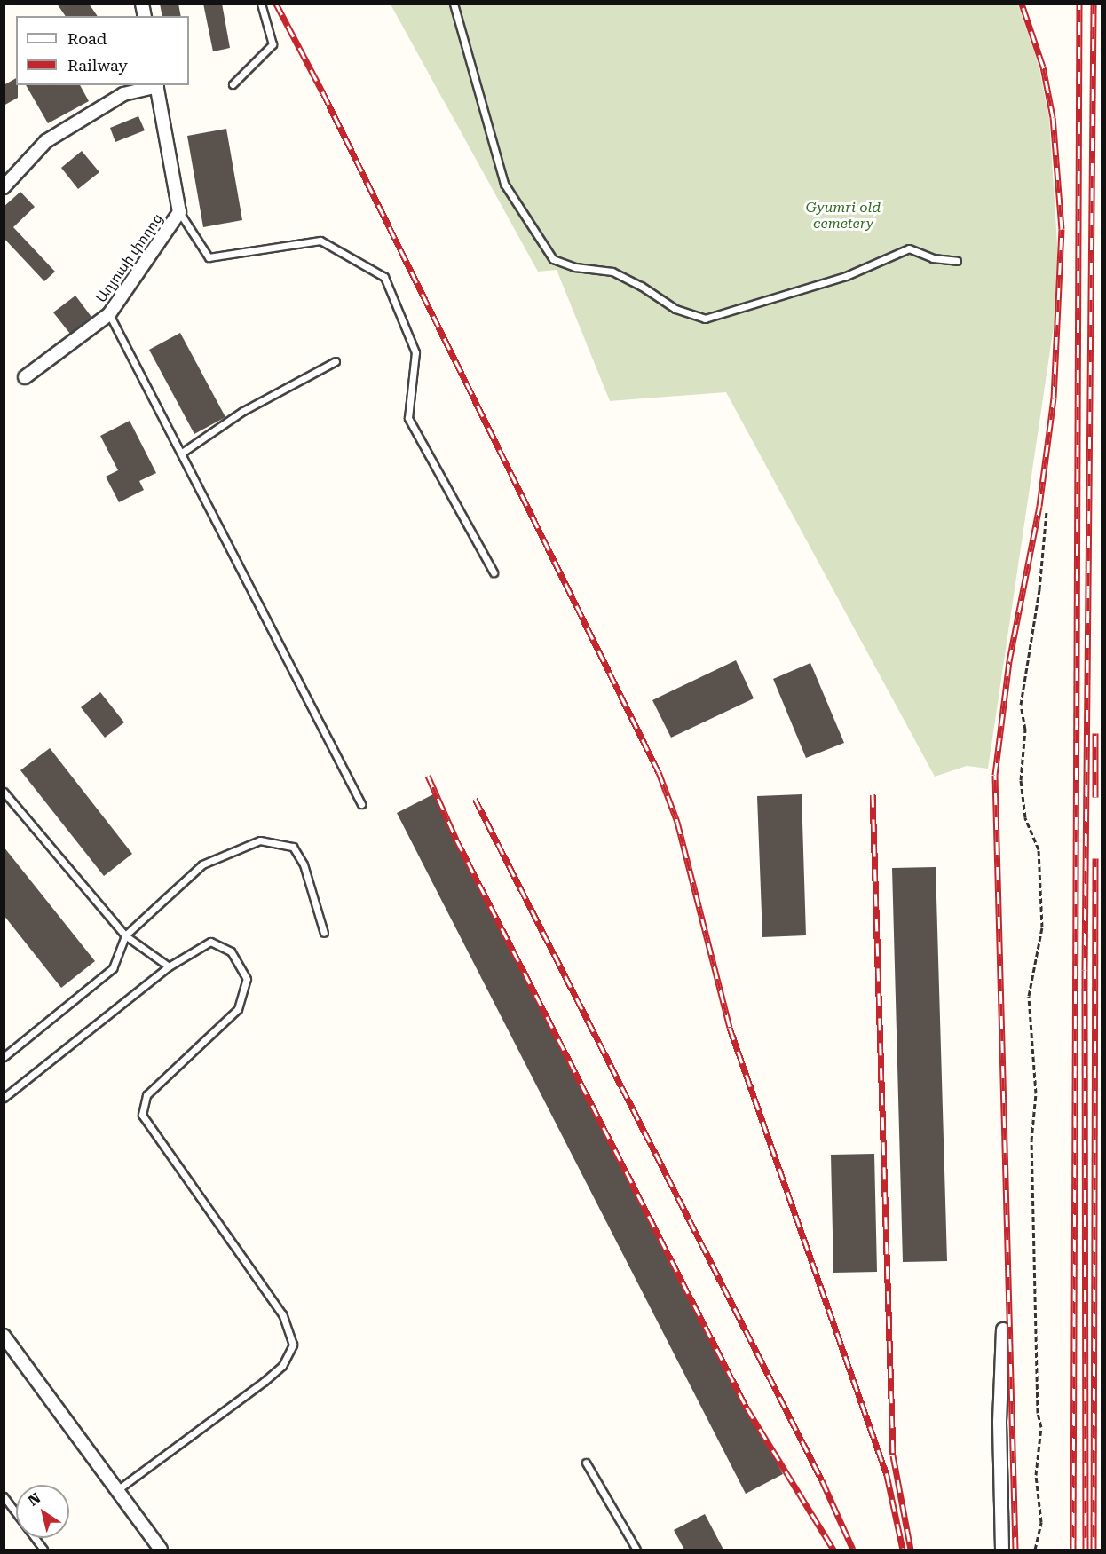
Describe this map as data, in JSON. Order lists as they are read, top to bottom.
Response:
{
  "streets": {
    "street": ["Աղյուսի փողոց"]
  },
  "parks": ["Gyumri old cemetery"],
  "legend": ["Road", "Railway"],
  "north": "top left"
}
